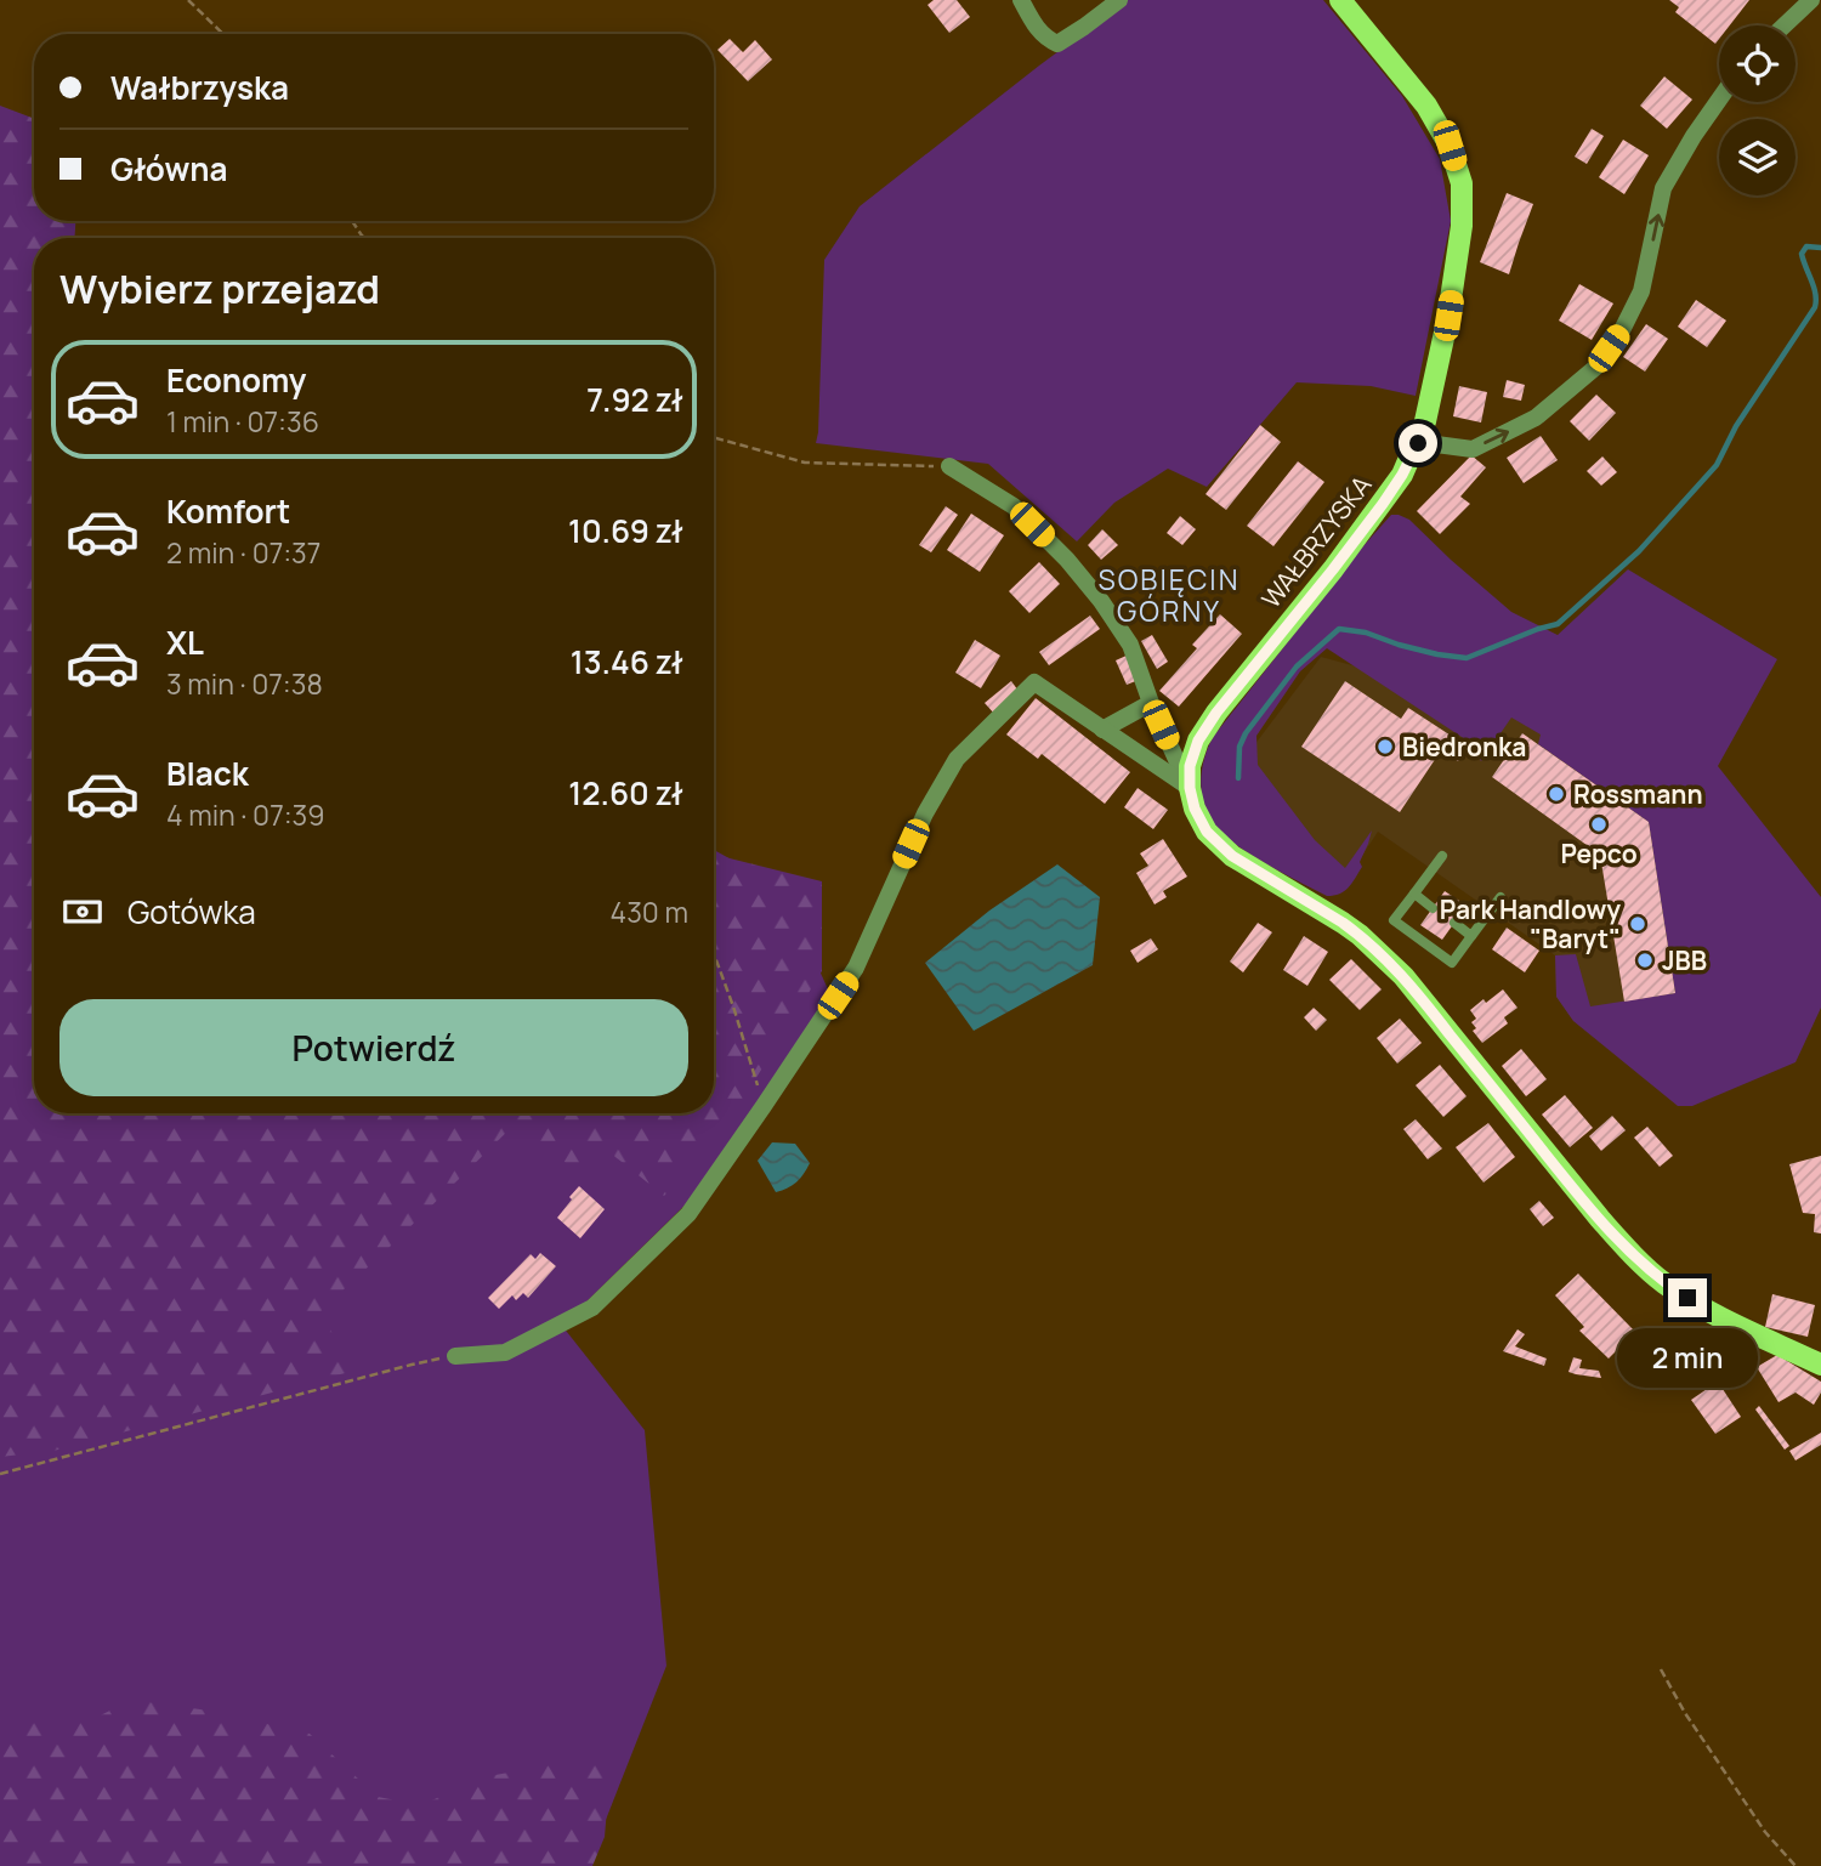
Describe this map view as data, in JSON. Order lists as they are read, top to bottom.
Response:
{
  "streets": {
    "main road": ["WAŁBRZYSKA"]
  },
  "districts": ["SOBIĘCIN GÓRNY"],
  "places": [
    "Biedronka",
    "Rossmann",
    "Pepco",
    "Park Handlowy \"Baryt\"",
    "JBB"
  ],
  "page": {
    "banner": ["Wałbrzyska", "Główna"],
    "heading": "Wybierz przejazd",
    "list": [
      {
        "name": "Economy",
        "note": "1 min · 07:36",
        "value": "7.92 zł"
      },
      {
        "name": "Komfort",
        "note": "2 min · 07:37",
        "value": "10.69 zł"
      },
      {
        "name": "XL",
        "note": "3 min · 07:38",
        "value": "13.46 zł"
      },
      {
        "name": "Black",
        "note": "4 min · 07:39",
        "value": "12.60 zł"
      }
    ],
    "pay": ["Gotówka", "430 m"],
    "buttons": "Potwierdź",
    "bubble": "2 min"
  }
}
